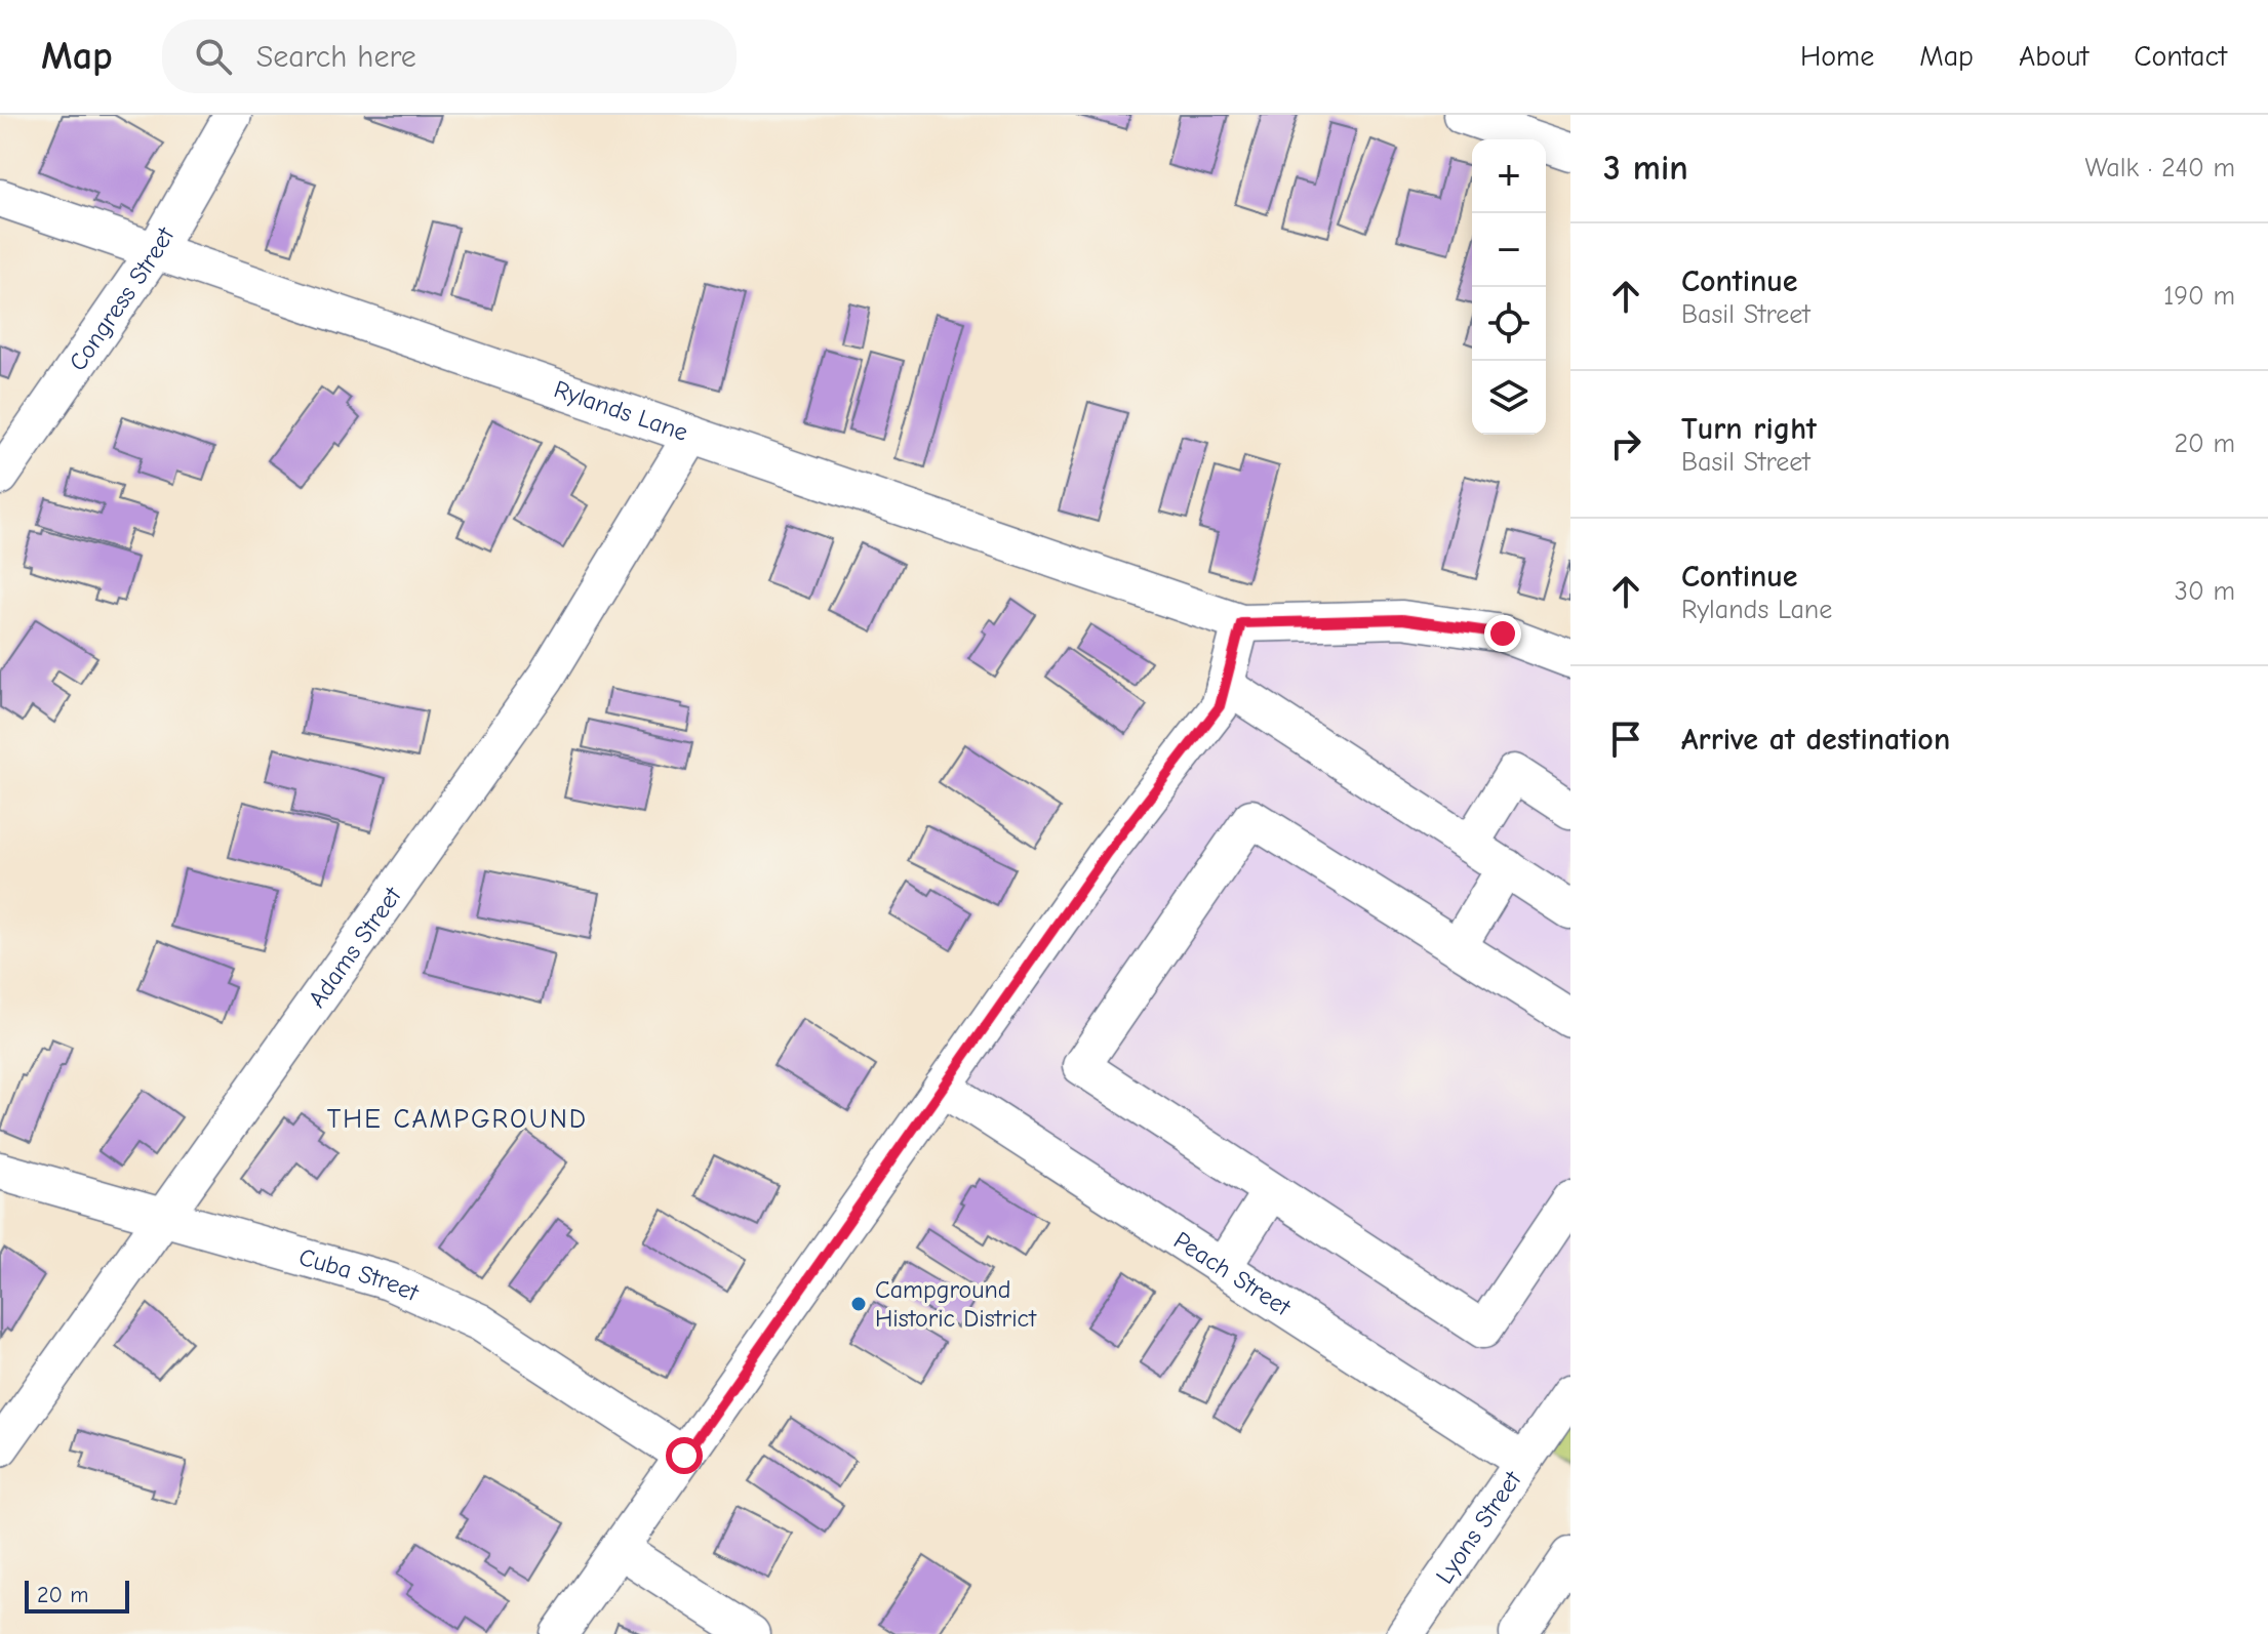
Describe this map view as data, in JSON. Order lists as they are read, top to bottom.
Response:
{
  "streets": {
    "street": [
      "Congress Street",
      "Rylands Lane",
      "Adams Street",
      "Peach Street",
      "Cuba Street",
      "Lyons Street"
    ]
  },
  "crossings": [
    ["Congress Street", "Rylands Lane"],
    ["Rylands Lane", "Adams Street"],
    ["Adams Street", "Cuba Street"],
    ["Peach Street", "Lyons Street"]
  ],
  "districts": ["THE CAMPGROUND"],
  "places": ["Campground Historic District"],
  "scale_bar": "20 m",
  "page": {
    "header": "Map",
    "search": "Search here",
    "nav": [
      "Home",
      "Map",
      "About",
      "Contact"
    ],
    "heading": ["3 min", "Walk · 240 m"],
    "map_buttons": ["+", "−"],
    "list": [
      ["Continue", "Basil Street", "190 m"],
      ["Turn right", "Basil Street", "20 m"],
      ["Continue", "Rylands Lane", "30 m"],
      "Arrive at destination"
    ],
    "scale": "20 m"
  }
}
